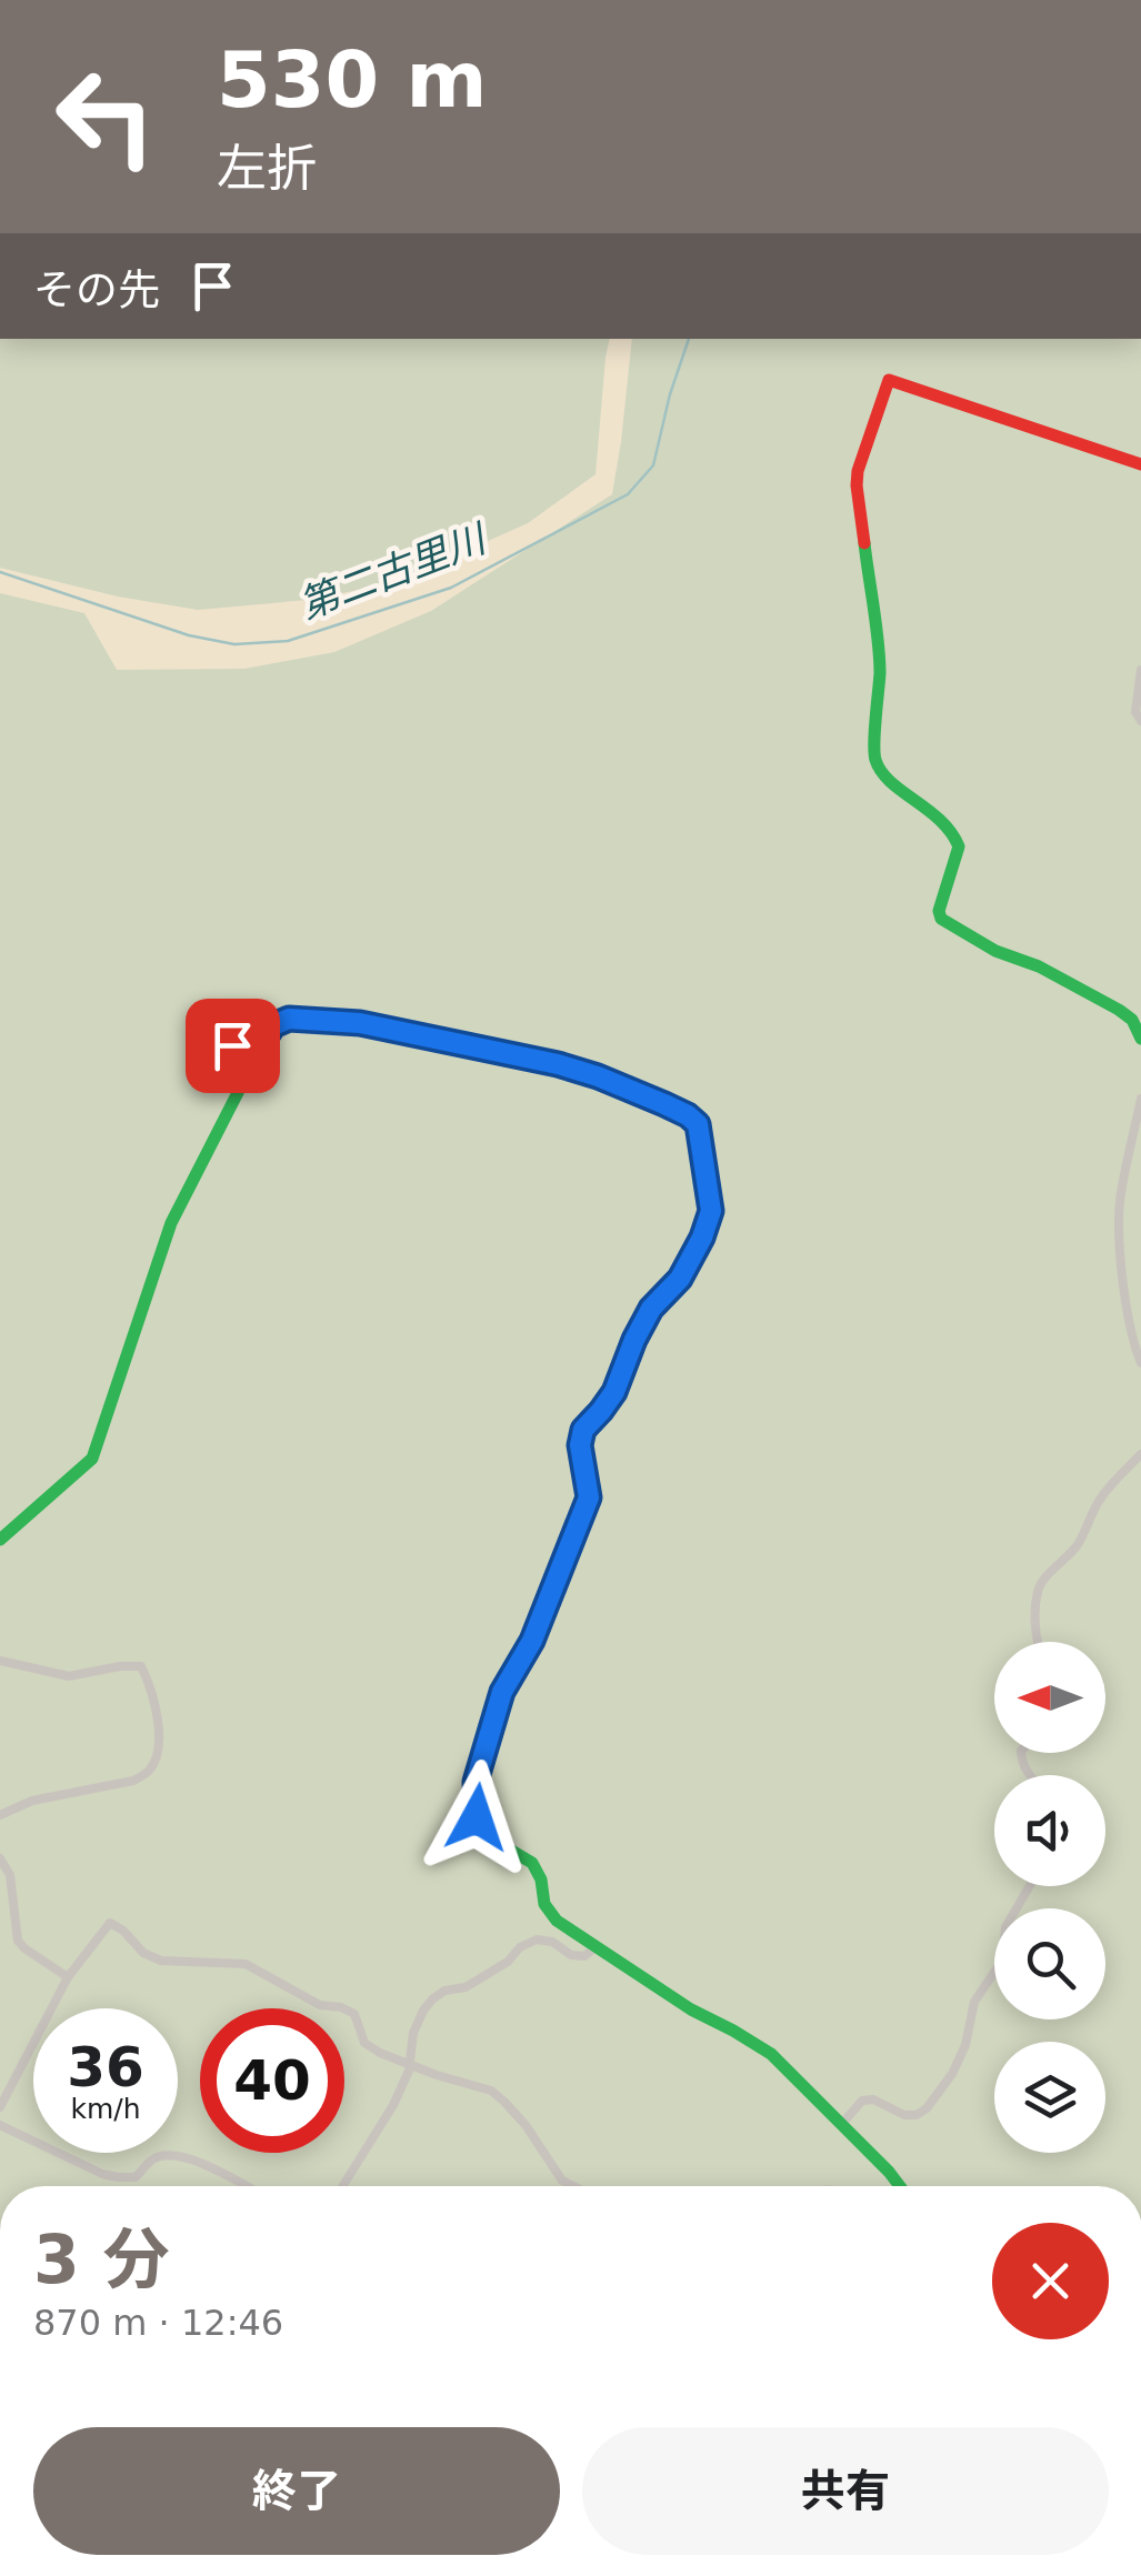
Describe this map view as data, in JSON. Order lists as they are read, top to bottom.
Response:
{
  "water": ["第二古里川"],
  "north": "left",
  "page": {
    "turn": ["530 m", "左折"],
    "then": "その先",
    "speed": "36 km/h",
    "limit": "40",
    "heading": ["3 分", "870 m · 12:46"],
    "buttons": ["終了", "共有"]
  }
}
